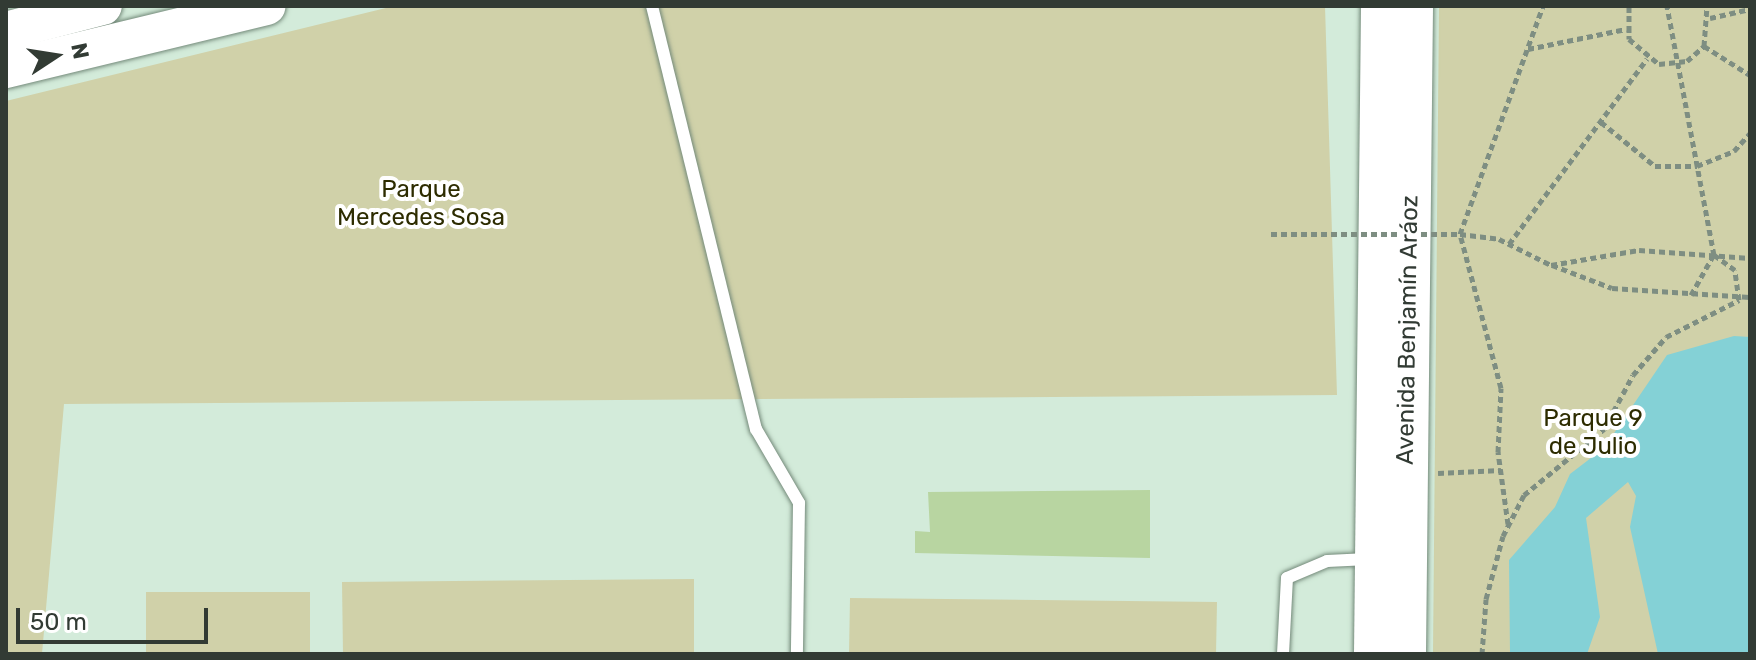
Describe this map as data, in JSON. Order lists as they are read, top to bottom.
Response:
{
  "streets": {
    "main road": ["Avenida Benjamín Aráoz"]
  },
  "parks": ["Parque Mercedes Sosa", "Parque 9 de Julio"],
  "scale_bar": "50 m",
  "north": "right"
}
